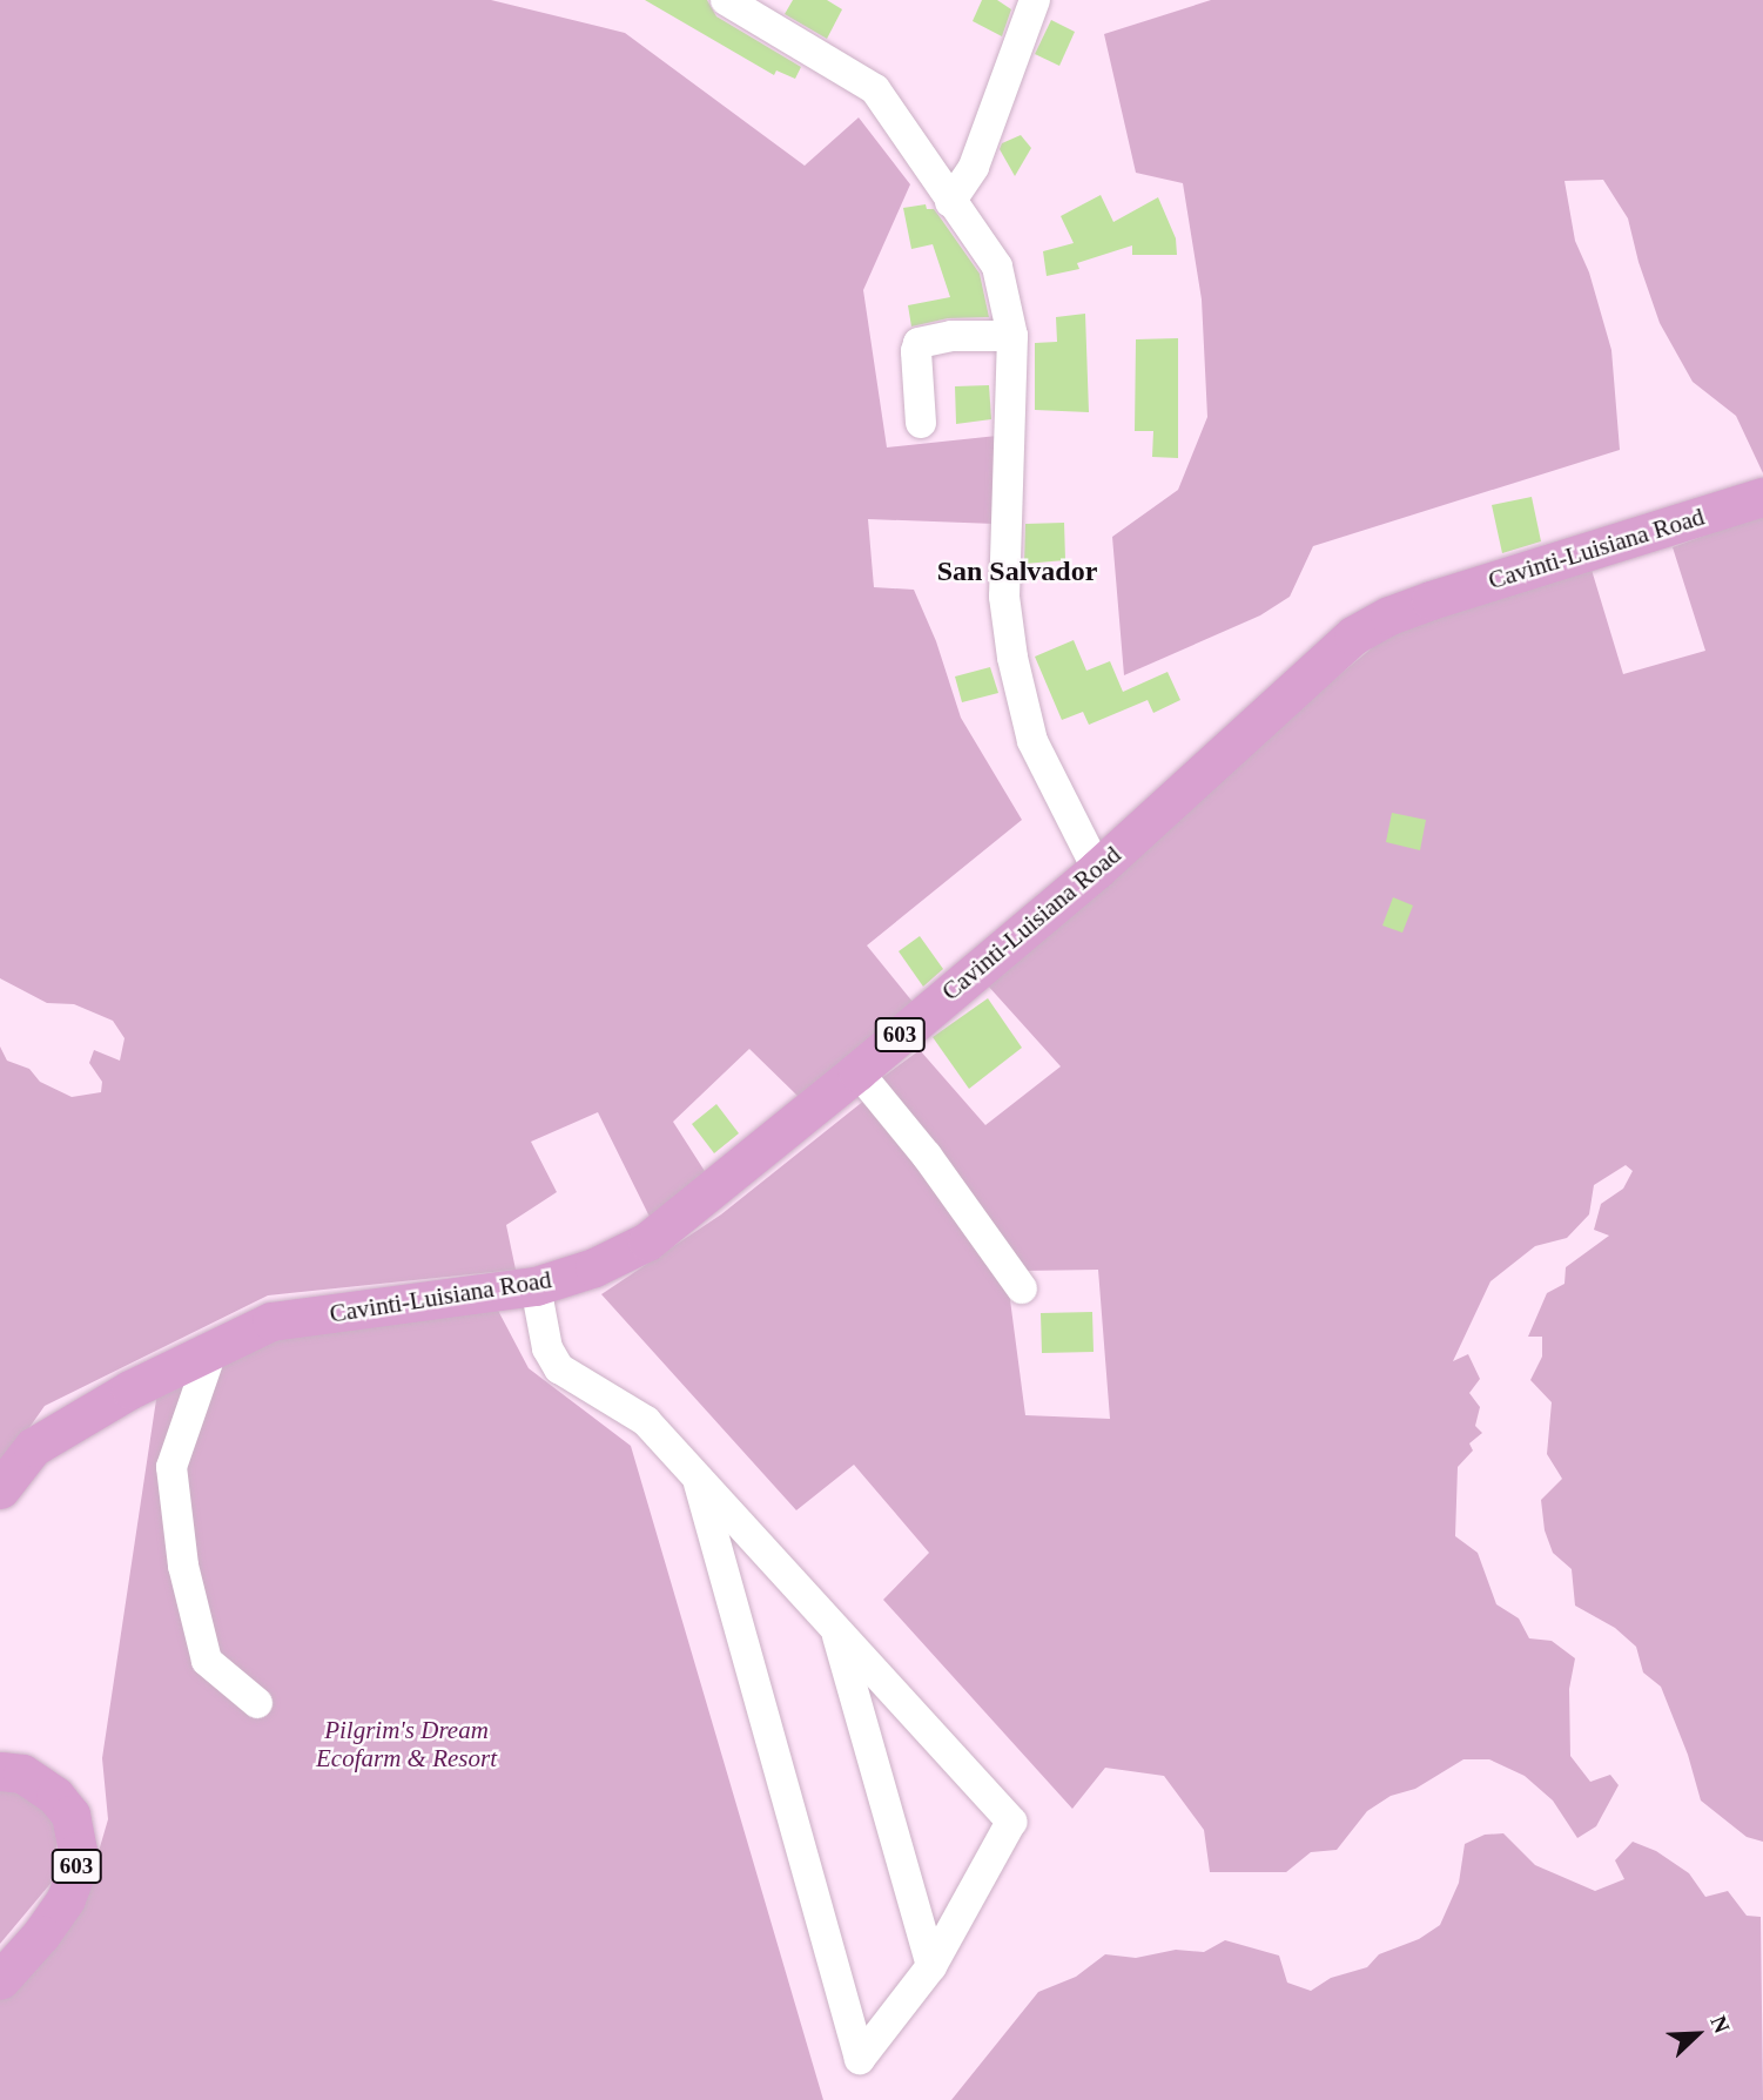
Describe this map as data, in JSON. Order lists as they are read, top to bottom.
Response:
{
  "streets": {
    "main road": ["Cavinti-Luisiana Road", "603"]
  },
  "districts": ["San Salvador"],
  "parks": ["Pilgrim's Dream Ecofarm & Resort"],
  "north": "top right"
}
